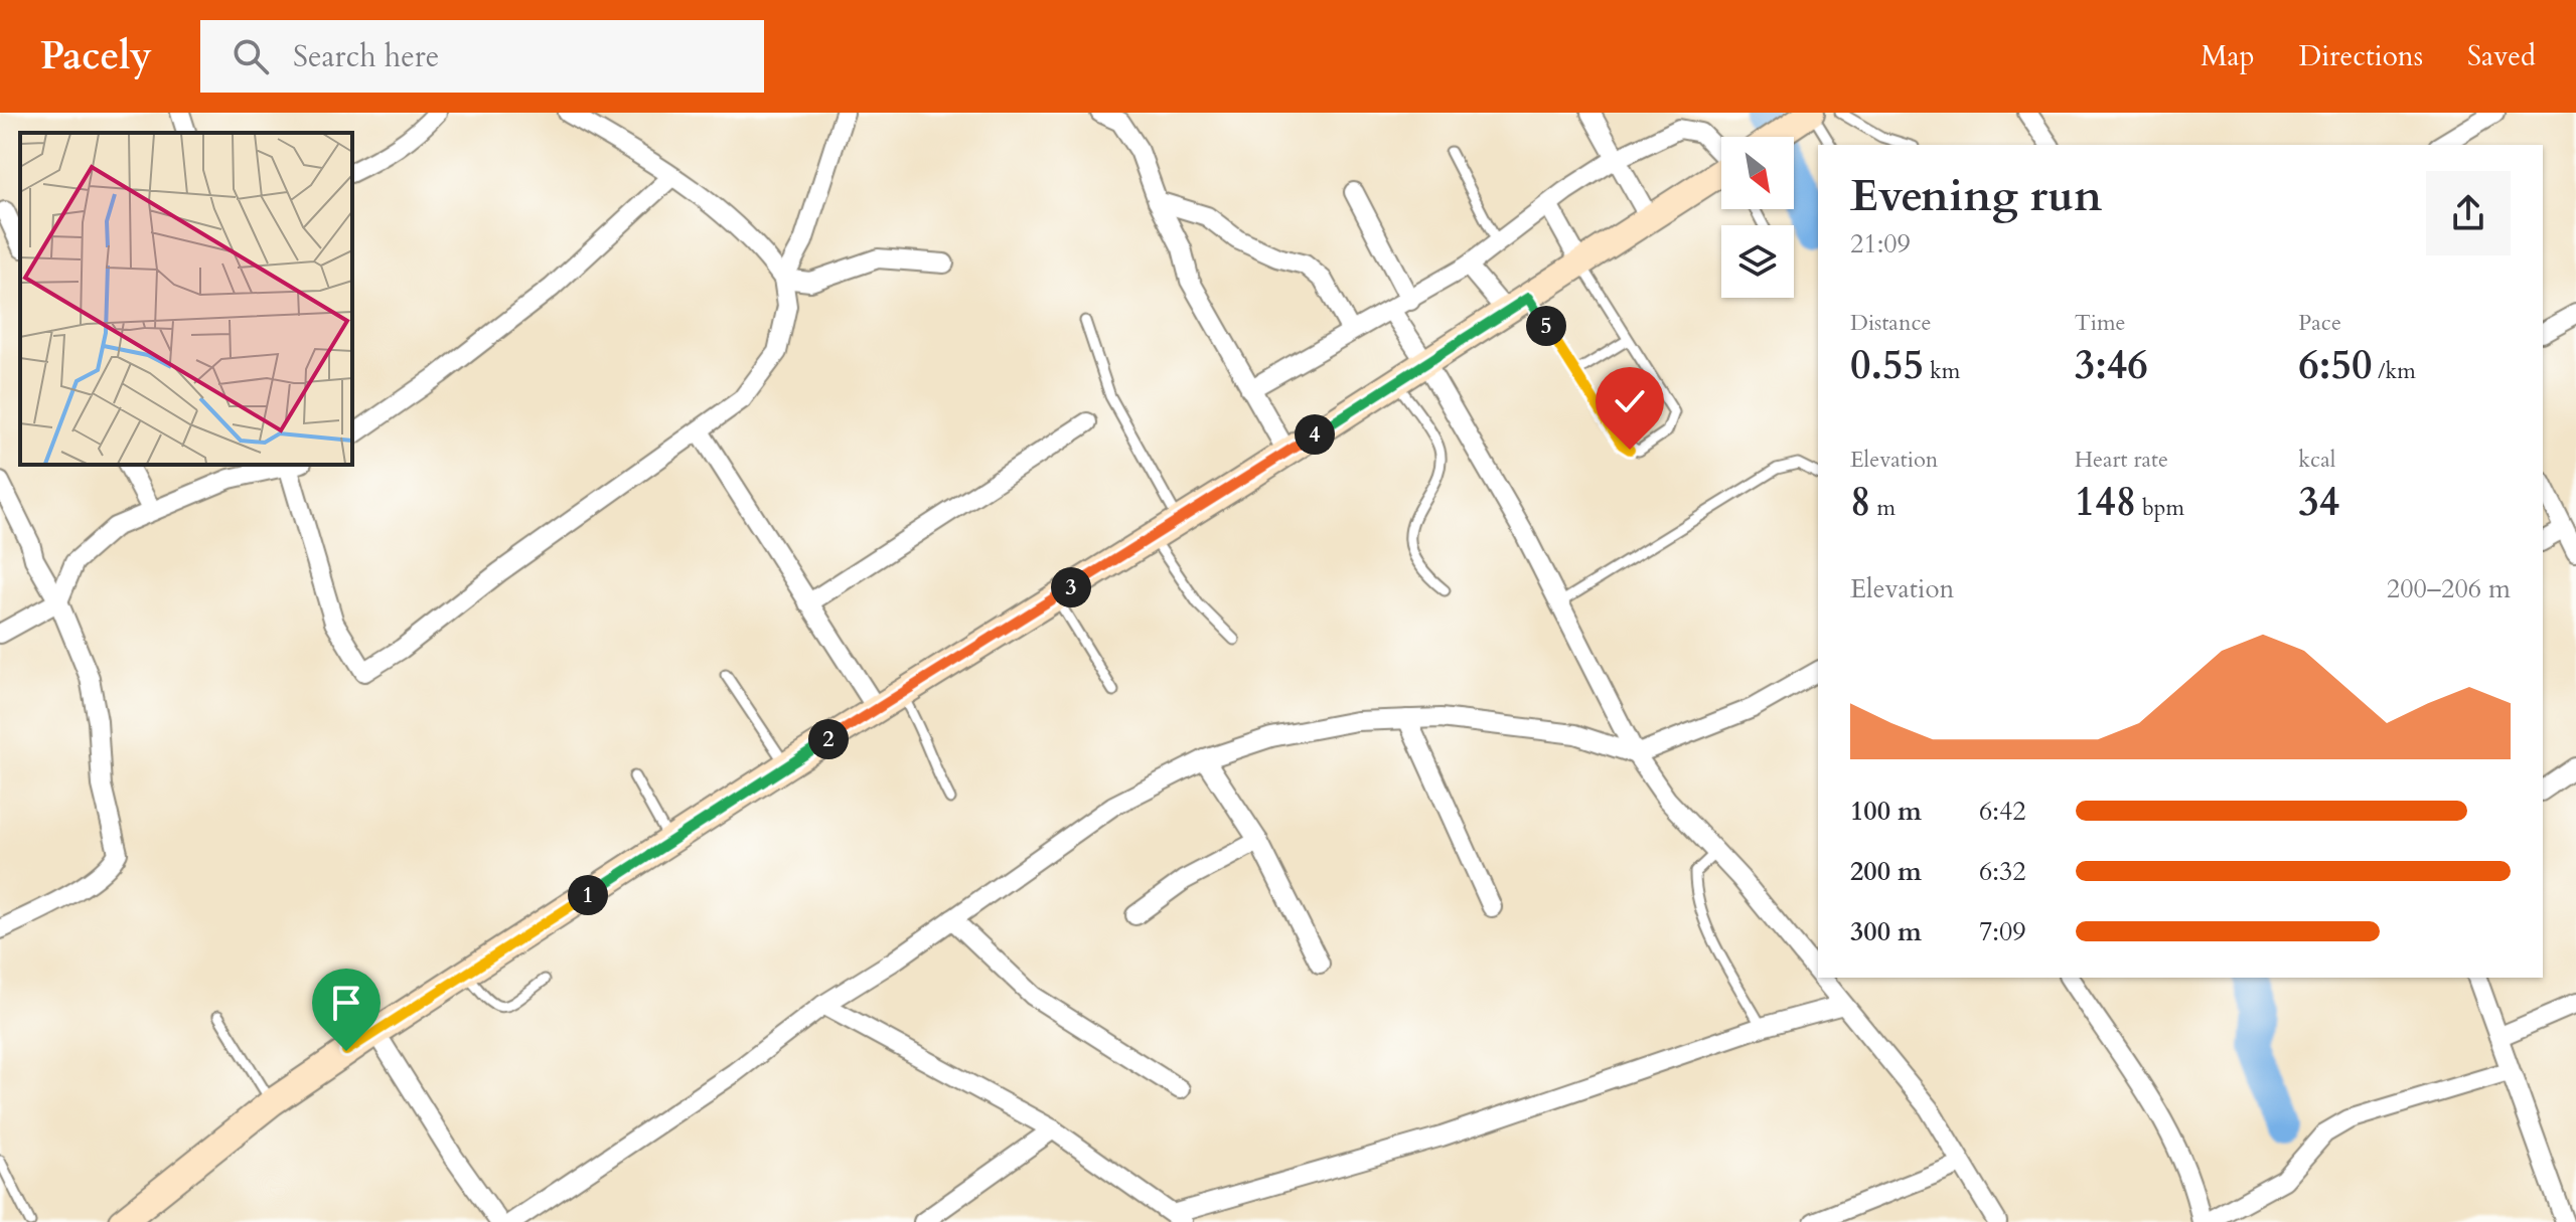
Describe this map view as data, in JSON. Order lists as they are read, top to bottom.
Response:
{
  "north": "bottom right",
  "page": {
    "header": "Pacely",
    "search": "Search here",
    "nav": ["Map", "Directions", "Saved"],
    "heading": ["Evening run", "21:09"],
    "stats": [
      ["Distance", "0.55 km"],
      ["Time", "3:46"],
      ["Pace", "6:50 /km"],
      ["Elevation", "8 m"],
      ["Heart rate", "148 bpm"],
      ["kcal", "34"]
    ],
    "pins": [
      "5",
      "4",
      "3",
      "2",
      "1"
    ],
    "chart": ["Elevation", "200–206 m"],
    "list": [
      {
        "name": "100 m",
        "note": "6:42"
      },
      {
        "name": "200 m",
        "note": "6:32"
      },
      {
        "name": "300 m",
        "note": "7:09"
      }
    ]
  }
}
